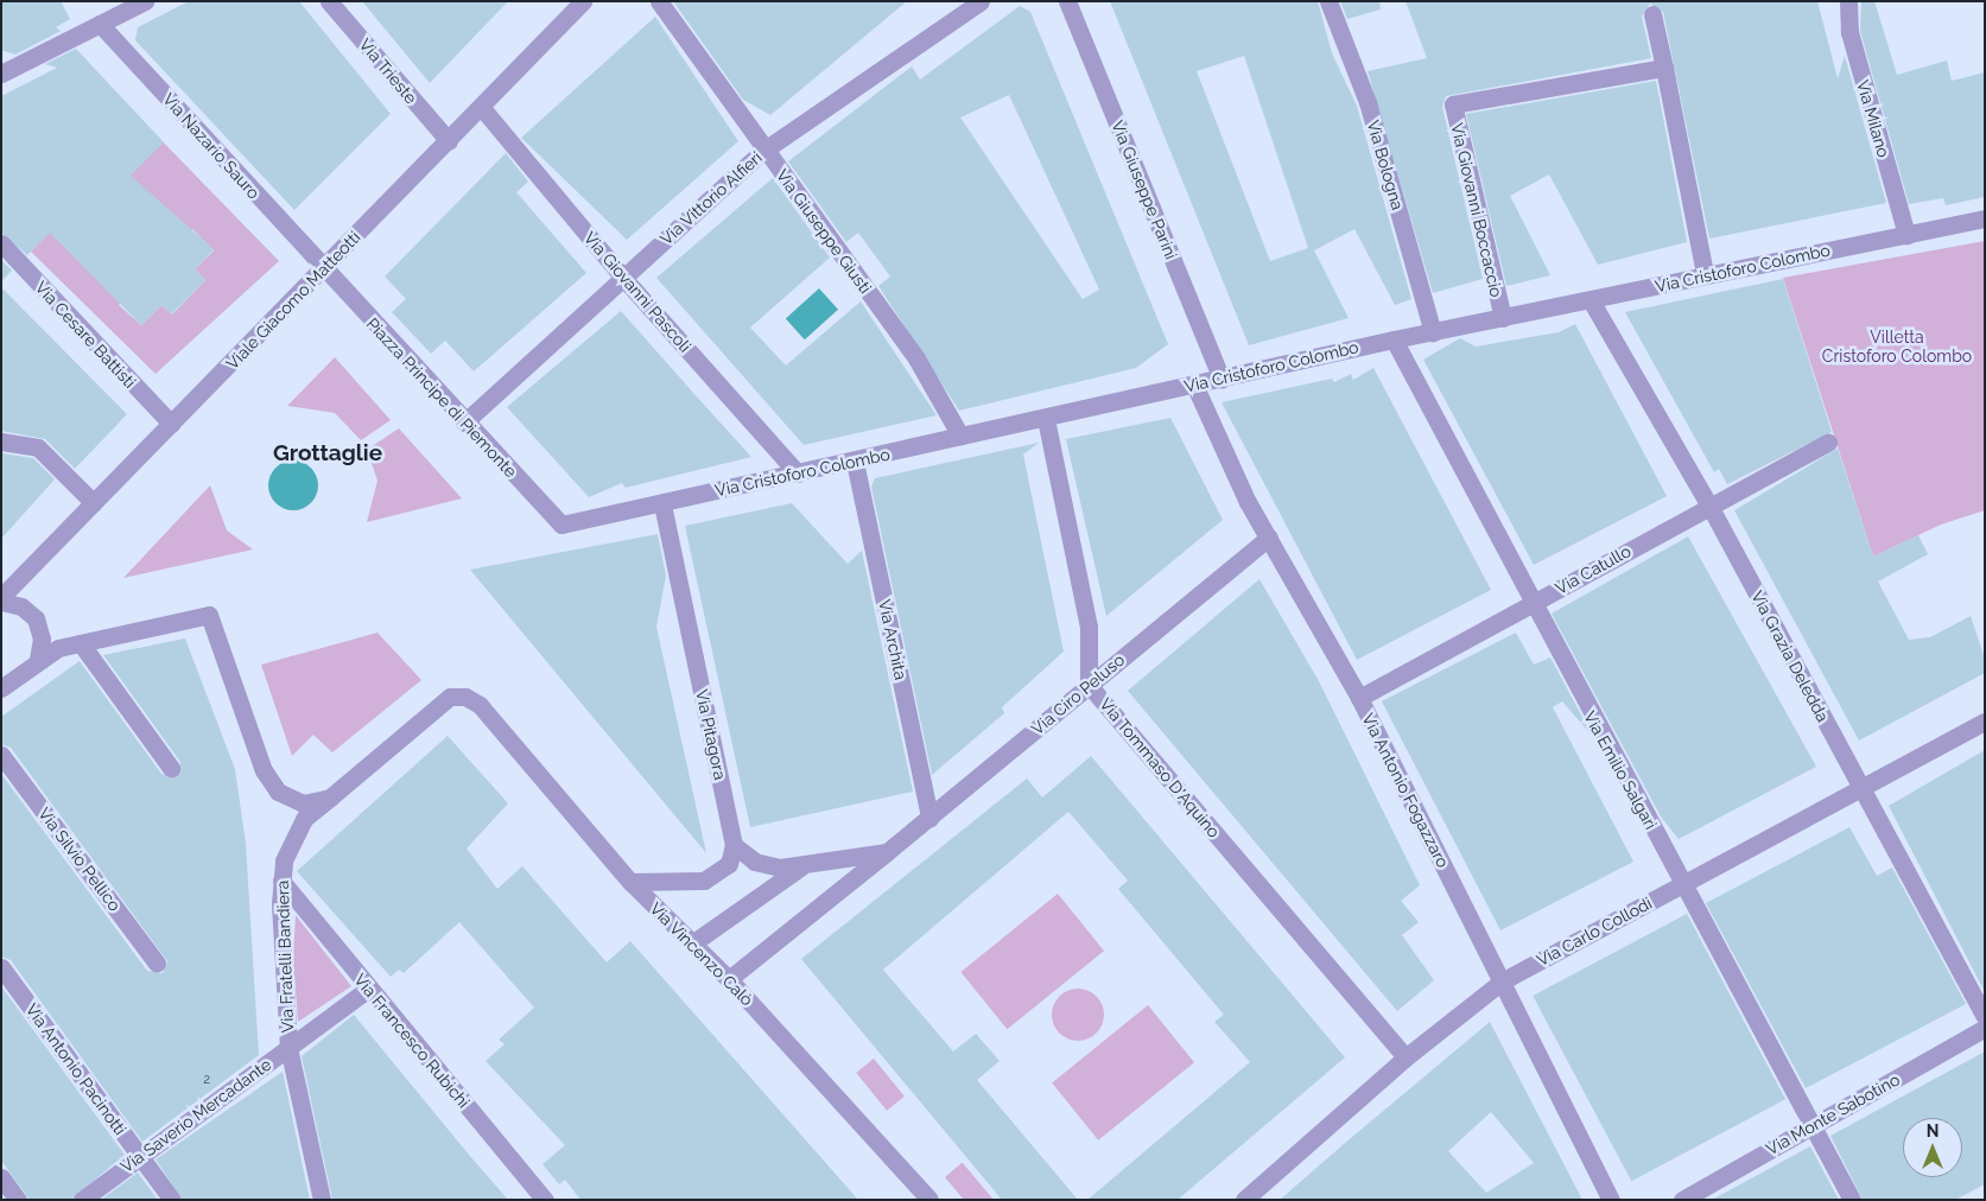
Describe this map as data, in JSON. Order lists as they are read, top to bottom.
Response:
{
  "streets": {
    "street": [
      "Via Trieste",
      "Via Milano",
      "Via Nazario Sauro",
      "Via Bologna",
      "Via Giuseppe Parini",
      "Via Vittorio Alfieri",
      "Via Giovanni Boccaccio",
      "Via Giuseppe Giusti",
      "Via Cristoforo Colombo",
      "Via Giovanni Pascoli",
      "Viale Giacomo Matteotti",
      "Via Cesare Battisti",
      "Piazza Principe di Piemonte",
      "Via Catullo",
      "Via Archita",
      "Via Grazia Deledda",
      "Via Ciro Peluso",
      "Via Pitagora",
      "Via Tommaso D'Aquino",
      "Via Emilio Salgari",
      "Via Antonio Fogazzaro",
      "Via Silvio Pellico",
      "Via Carlo Collodi",
      "Via Vincenzo Calò",
      "Via Fratelli Bandiera",
      "Via Francesco Rubichi",
      "Via Antonio Pacinotti",
      "Via Monte Sabotino",
      "Via Saverio Mercadante"
    ]
  },
  "crossings": [
    ["Via Trieste", "Viale Giacomo Matteotti"],
    ["Via Milano", "Via Cristoforo Colombo"],
    ["Via Nazario Sauro", "Viale Giacomo Matteotti"],
    ["Via Nazario Sauro", "Piazza Principe di Piemonte"],
    ["Via Bologna", "Via Cristoforo Colombo"],
    ["Via Giuseppe Parini", "Via Cristoforo Colombo"],
    ["Via Vittorio Alfieri", "Via Giuseppe Giusti"],
    ["Via Vittorio Alfieri", "Via Giovanni Pascoli"],
    ["Via Vittorio Alfieri", "Piazza Principe di Piemonte"],
    ["Via Giovanni Boccaccio", "Via Cristoforo Colombo"],
    ["Via Giuseppe Giusti", "Via Cristoforo Colombo"],
    ["Via Cristoforo Colombo", "Via Giovanni Pascoli"],
    ["Via Cristoforo Colombo", "Piazza Principe di Piemonte"],
    ["Via Cristoforo Colombo", "Via Archita"],
    ["Via Cristoforo Colombo", "Via Grazia Deledda"],
    ["Via Cristoforo Colombo", "Via Pitagora"],
    ["Via Cristoforo Colombo", "Via Tommaso D'Aquino"],
    ["Via Cristoforo Colombo", "Via Emilio Salgari"],
    ["Via Cristoforo Colombo", "Via Antonio Fogazzaro"],
    ["Via Giovanni Pascoli", "Viale Giacomo Matteotti"],
    ["Viale Giacomo Matteotti", "Via Cesare Battisti"],
    ["Viale Giacomo Matteotti", "Piazza Principe di Piemonte"],
    ["Via Catullo", "Via Grazia Deledda"],
    ["Via Catullo", "Via Emilio Salgari"],
    ["Via Catullo", "Via Antonio Fogazzaro"],
    ["Via Archita", "Via Ciro Peluso"],
    ["Via Grazia Deledda", "Via Carlo Collodi"],
    ["Via Ciro Peluso", "Via Pitagora"],
    ["Via Ciro Peluso", "Via Tommaso D'Aquino"],
    ["Via Ciro Peluso", "Via Antonio Fogazzaro"],
    ["Via Ciro Peluso", "Via Vincenzo Calò"],
    ["Via Tommaso D'Aquino", "Via Carlo Collodi"],
    ["Via Emilio Salgari", "Via Carlo Collodi"],
    ["Via Emilio Salgari", "Via Monte Sabotino"],
    ["Via Antonio Fogazzaro", "Via Carlo Collodi"],
    ["Via Vincenzo Calò", "Via Fratelli Bandiera"],
    ["Via Fratelli Bandiera", "Via Francesco Rubichi"],
    ["Via Fratelli Bandiera", "Via Saverio Mercadante"],
    ["Via Francesco Rubichi", "Via Saverio Mercadante"],
    ["Via Antonio Pacinotti", "Via Saverio Mercadante"]
  ],
  "districts": ["Grottaglie"],
  "parks": ["Villetta Cristoforo Colombo"],
  "house_numbers": ["2"],
  "north": "top"
}
